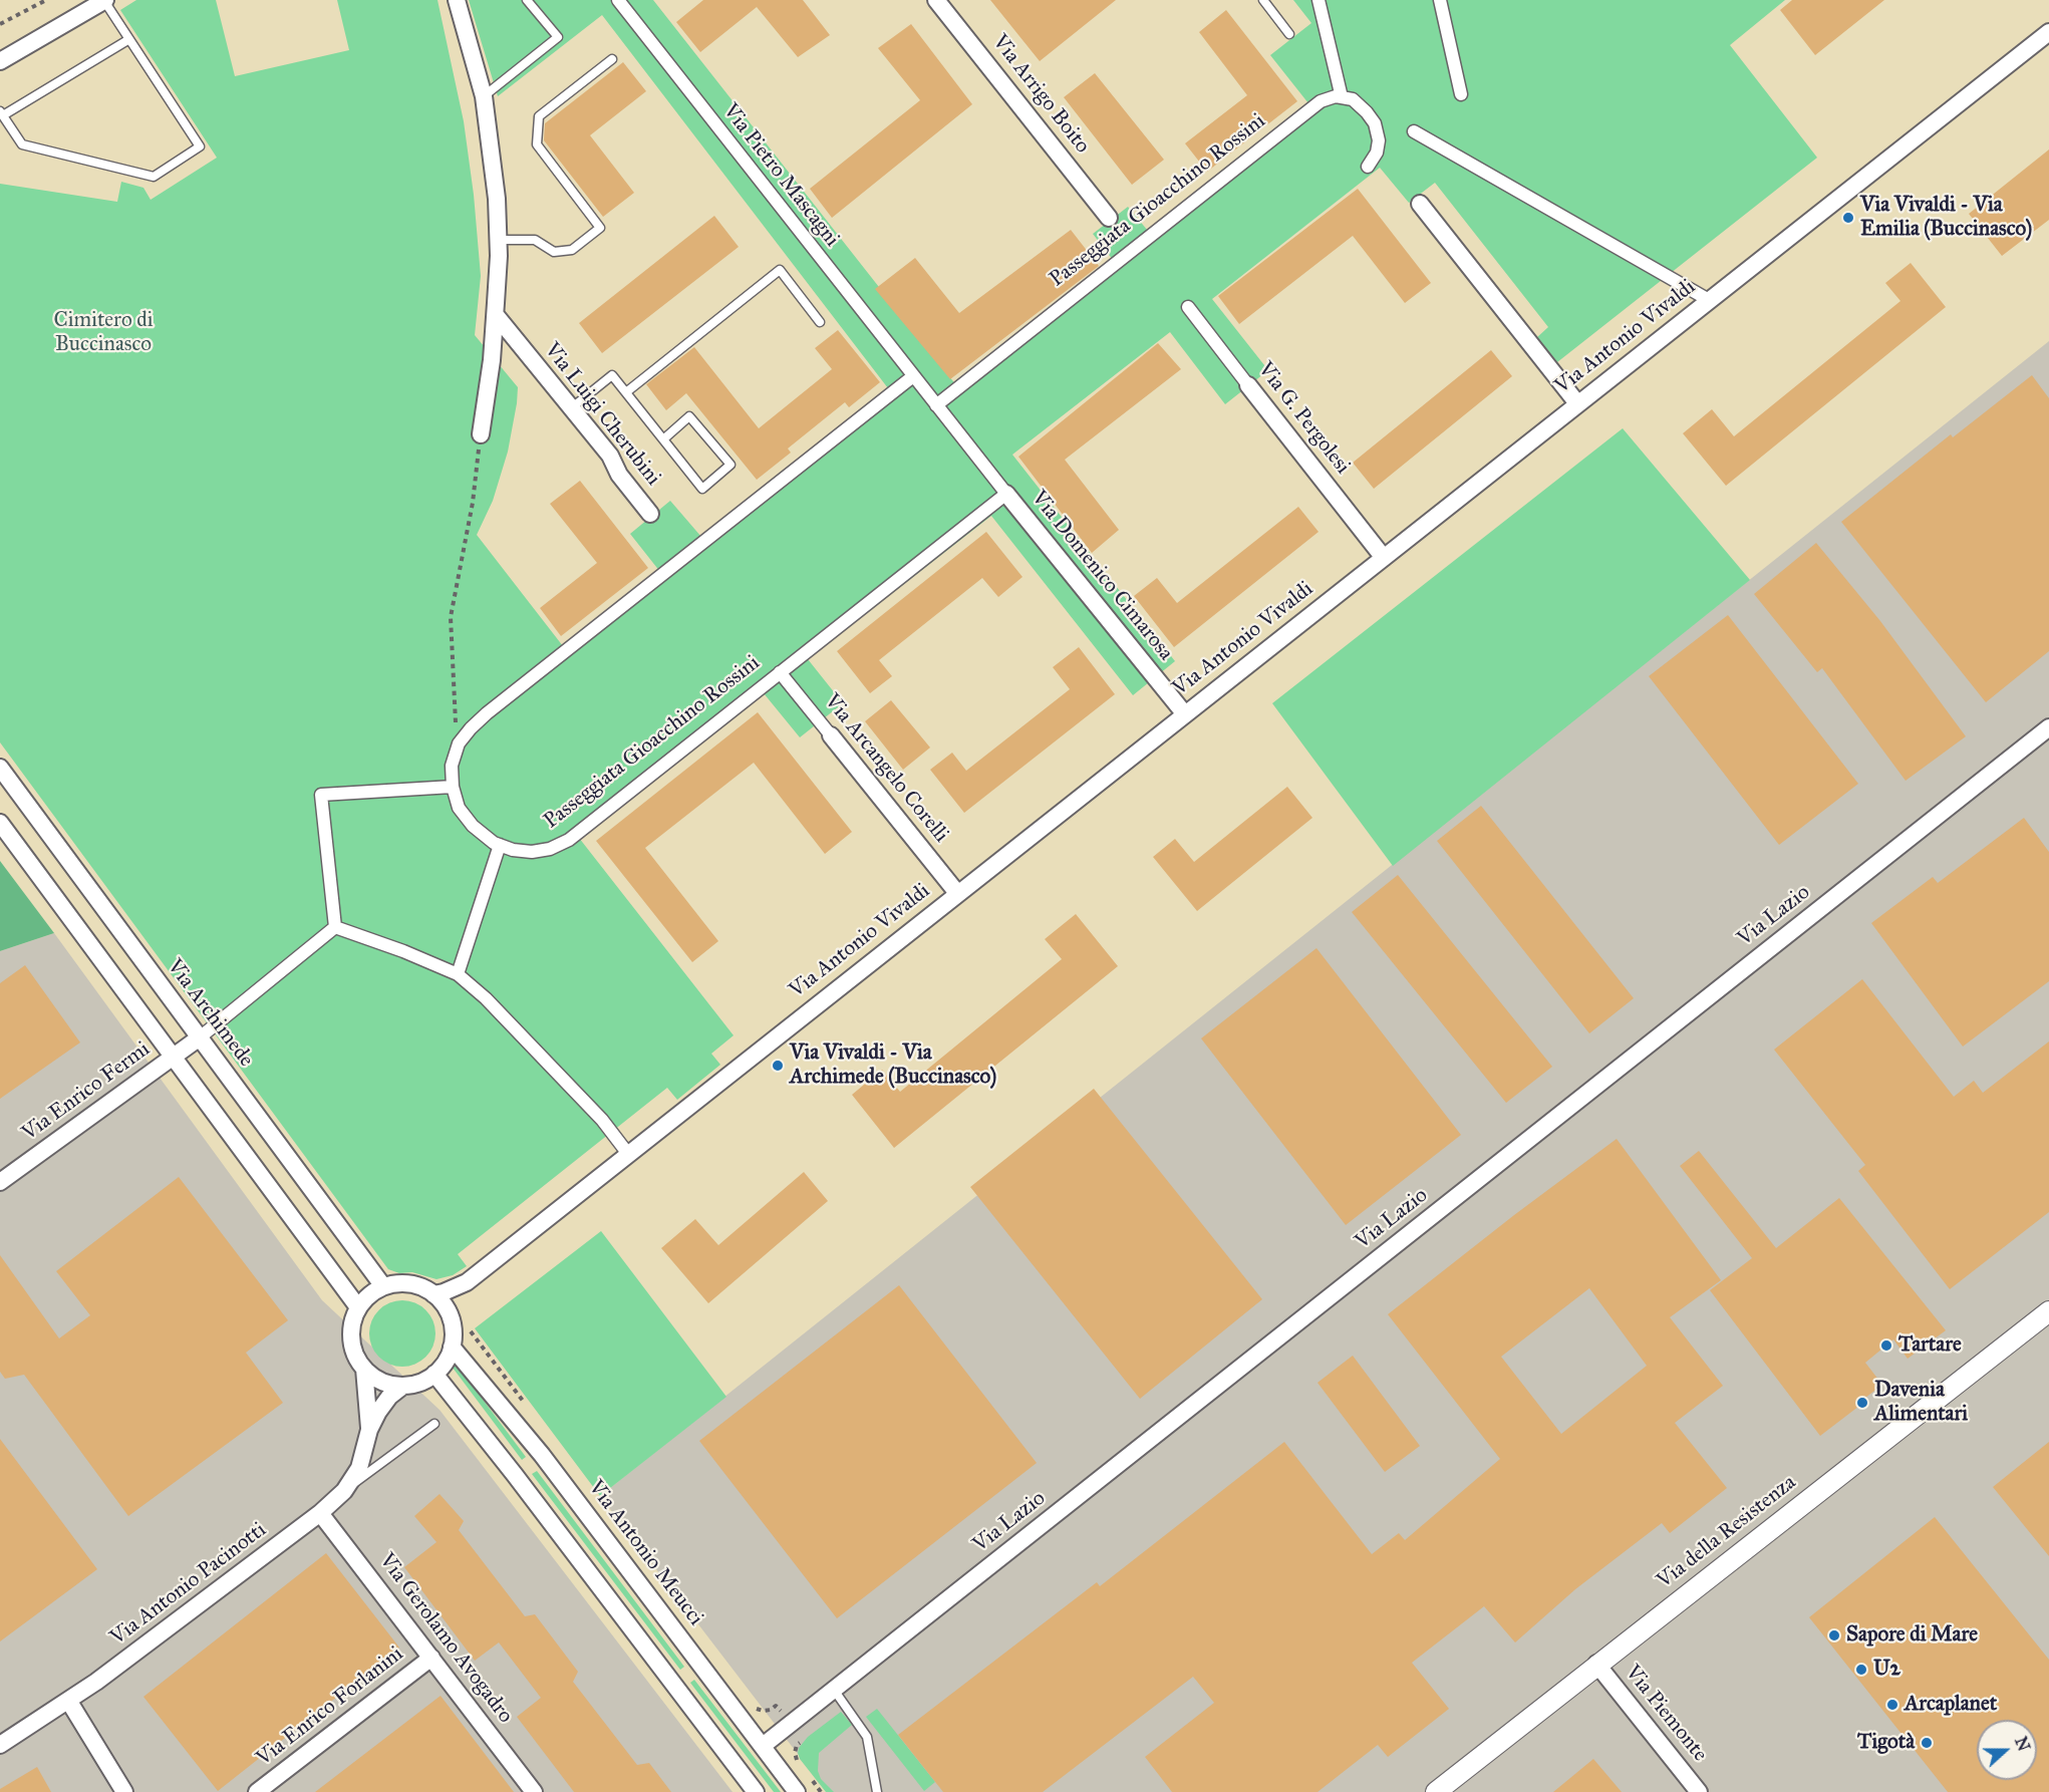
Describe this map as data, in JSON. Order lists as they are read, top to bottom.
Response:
{
  "streets": {
    "street": [
      "Via Arrigo Boito",
      "Via Pietro Mascagni",
      "Passeggiata Gioacchino Rossini",
      "Via Antonio Vivaldi",
      "Via Luigi Cherubini",
      "Via G. Pergolesi",
      "Via Domenico Cimarosa",
      "Via Arcangelo Corelli",
      "Via Lazio",
      "Via Archimede",
      "Via Enrico Fermi",
      "Via della Resistenza",
      "Via Antonio Meucci",
      "Via Antonio Pacinotti",
      "Via Gerolamo Avogadro",
      "Via Enrico Forlanini",
      "Via Piemonte"
    ]
  },
  "crossings": [
    ["Via Pietro Mascagni", "Passeggiata Gioacchino Rossini"],
    ["Passeggiata Gioacchino Rossini", "Via Domenico Cimarosa"],
    ["Passeggiata Gioacchino Rossini", "Via Arcangelo Corelli"],
    ["Via Antonio Vivaldi", "Via G. Pergolesi"],
    ["Via Antonio Vivaldi", "Via Domenico Cimarosa"],
    ["Via Antonio Vivaldi", "Via Arcangelo Corelli"],
    ["Via Antonio Vivaldi", "Via Archimede"],
    ["Via Antonio Vivaldi", "Via Antonio Meucci"],
    ["Via Antonio Vivaldi", "Via Antonio Pacinotti"],
    ["Via Lazio", "Via Antonio Meucci"],
    ["Via Archimede", "Via Enrico Fermi"],
    ["Via Archimede", "Via Antonio Meucci"],
    ["Via Archimede", "Via Antonio Pacinotti"],
    ["Via della Resistenza", "Via Piemonte"],
    ["Via Antonio Meucci", "Via Antonio Pacinotti"],
    ["Via Antonio Pacinotti", "Via Gerolamo Avogadro"],
    ["Via Gerolamo Avogadro", "Via Enrico Forlanini"]
  ],
  "parks": ["Cimitero di Buccinasco"],
  "places": [
    "Via Vivaldi - Via Emilia (Buccinasco)",
    "Via Vivaldi - Via Archimede (Buccinasco)",
    "Tartare",
    "Davenia Alimentari",
    "Sapore di Mare",
    "U2",
    "Arcaplanet",
    "Tigotà"
  ],
  "north": "right"
}
